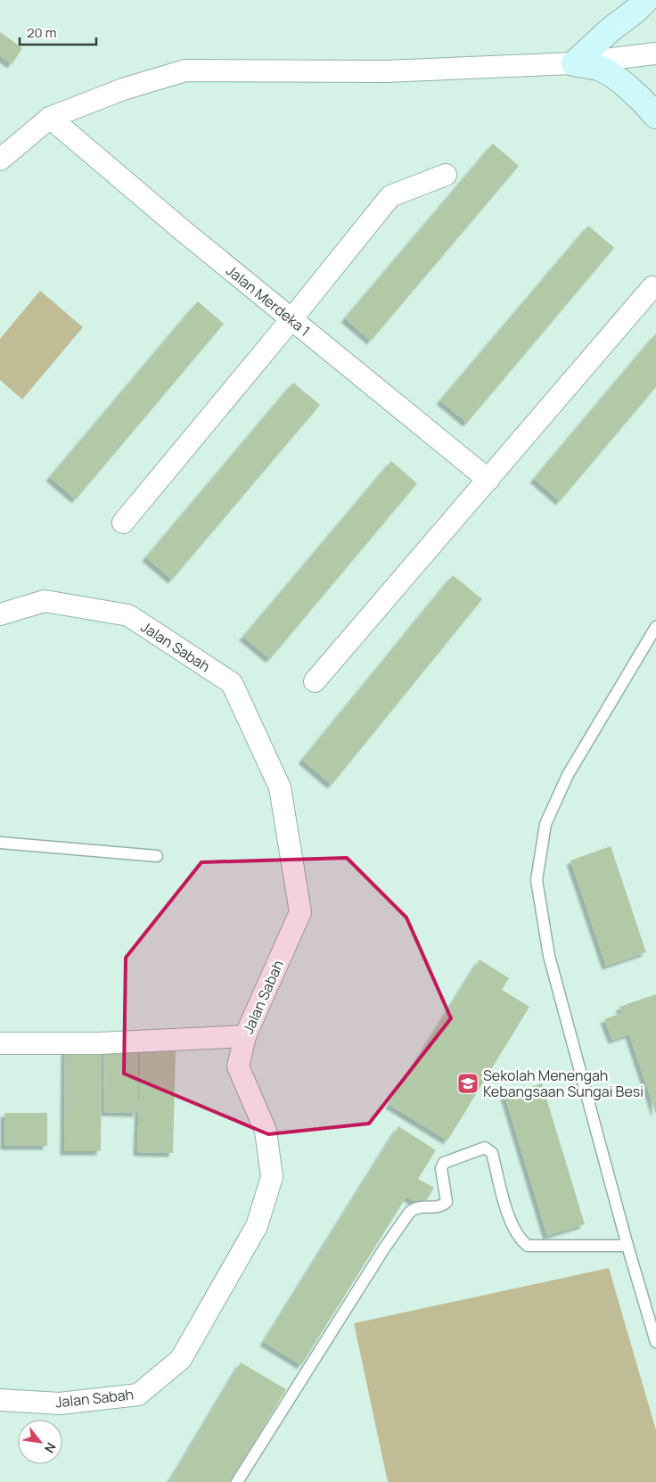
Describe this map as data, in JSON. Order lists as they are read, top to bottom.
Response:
{
  "streets": {
    "street": ["Jalan Merdeka 1", "Jalan Sabah"]
  },
  "places": {
    "school or university": ["Sekolah Menengah Kebangsaan Sungai Besi"]
  },
  "scale_bar": "20 m",
  "north": "bottom right"
}
